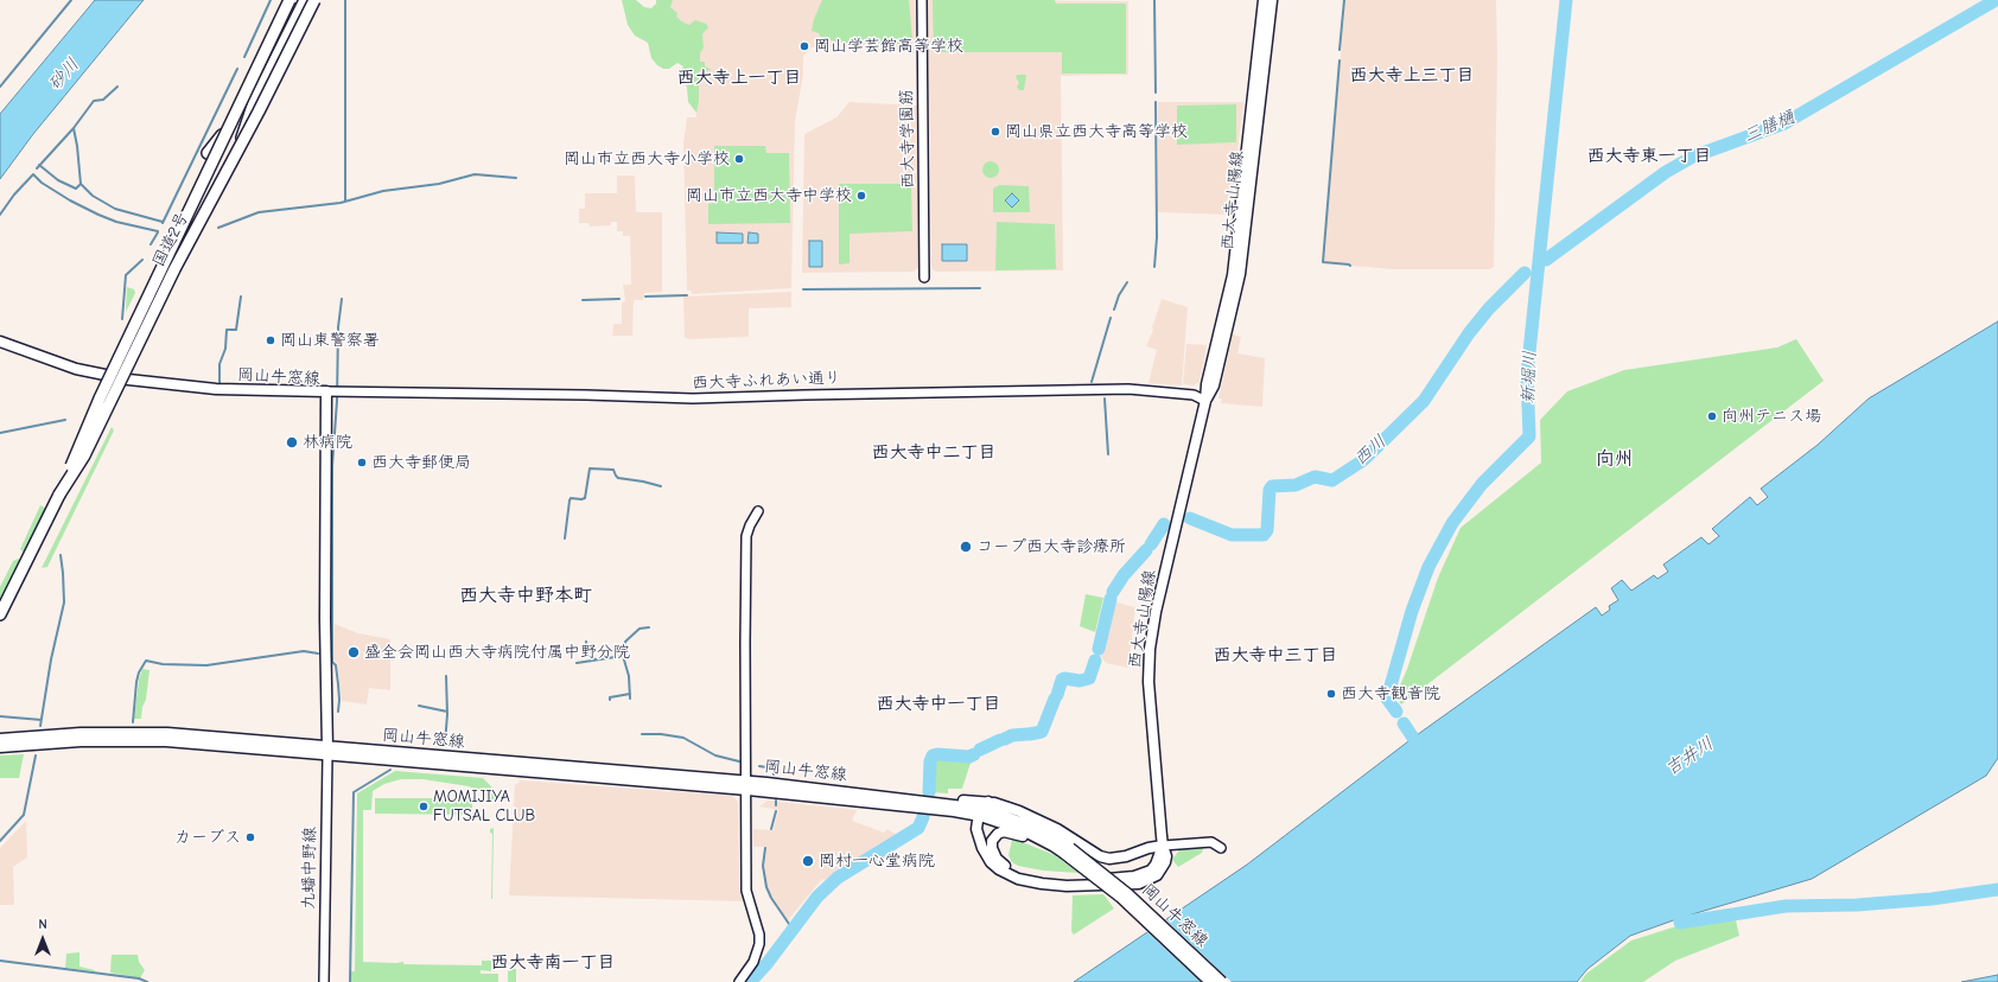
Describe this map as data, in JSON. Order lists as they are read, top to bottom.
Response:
{
  "streets": {
    "highway": ["国道2号"],
    "main road": ["西大寺山陽線", "岡山牛窓線"],
    "street": ["西大寺学園筋", "西大寺ふれあい通り", "九蟠中野線"]
  },
  "crossings": [
    ["西大寺山陽線", "岡山牛窓線"],
    ["西大寺山陽線", "西大寺ふれあい通り"],
    ["岡山牛窓線", "西大寺ふれあい通り"],
    ["岡山牛窓線", "九蟠中野線"]
  ],
  "districts": [
    "西大寺上三丁目",
    "西大寺上一丁目",
    "西大寺東一丁目",
    "西大寺中二丁目",
    "向州",
    "西大寺中野本町",
    "西大寺中三丁目",
    "西大寺中一丁目",
    "西大寺南一丁目"
  ],
  "water": [
    "砂川",
    "三膳樋",
    "新堀川",
    "西川",
    "吉井川"
  ],
  "places": [
    "岡山学芸館高等学校",
    "岡山県立西大寺高等学校",
    "岡山市立西大寺小学校",
    "岡山市立西大寺中学校",
    "岡山東警察署",
    "向州テニス場",
    "林病院",
    "西大寺郵便局",
    "コープ西大寺診療所",
    "盛全会岡山西大寺病院付属中野分院",
    "西大寺観音院",
    "MOMIJIYA FUTSAL CLUB",
    "カーブス",
    "岡村一心堂病院"
  ],
  "north": "top"
}
